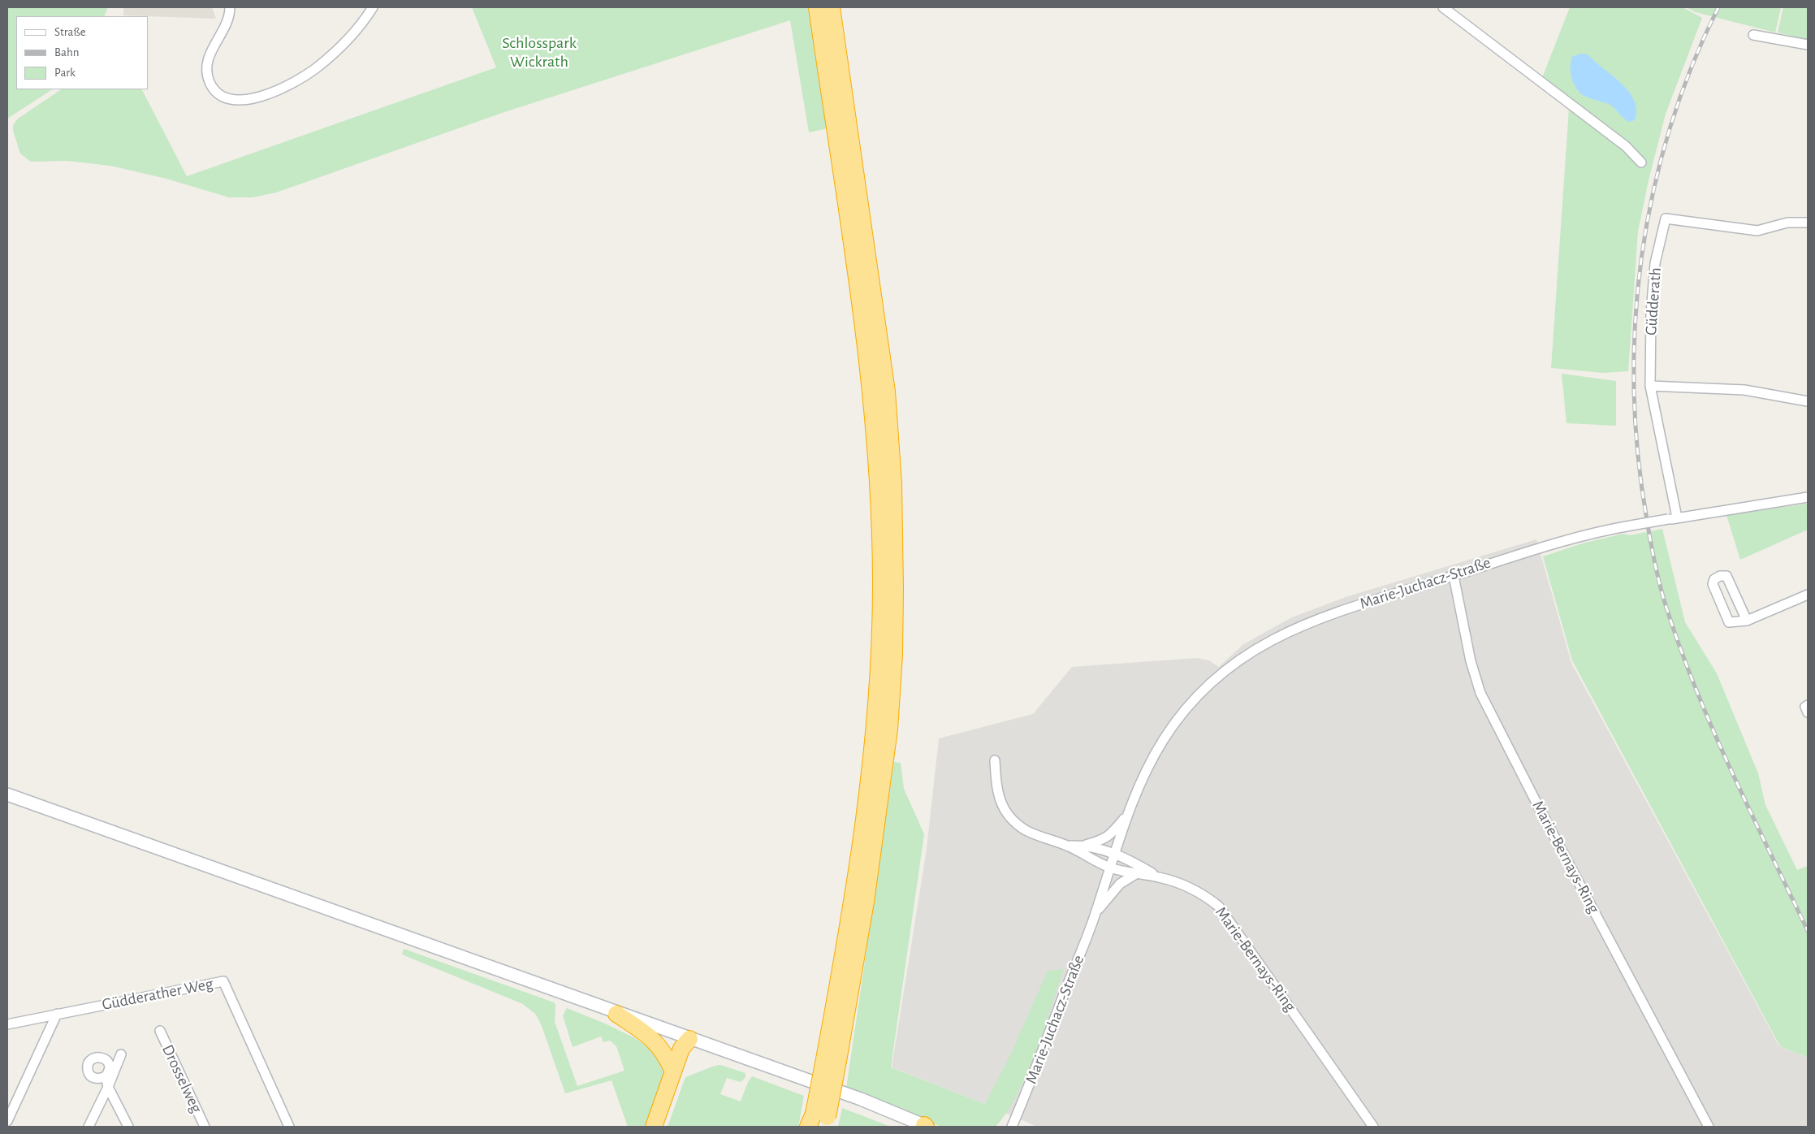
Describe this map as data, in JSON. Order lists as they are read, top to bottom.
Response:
{
  "streets": {
    "street": [
      "Güdderath",
      "Marie-Juchacz-Straße",
      "Marie-Bernays-Ring",
      "Güdderather Weg",
      "Drosselweg"
    ]
  },
  "crossings": [
    ["Güdderath", "Marie-Juchacz-Straße"],
    ["Marie-Juchacz-Straße", "Marie-Bernays-Ring"]
  ],
  "parks": ["Schlosspark Wickrath"],
  "legend": ["Straße", "Bahn", "Park"]
}
